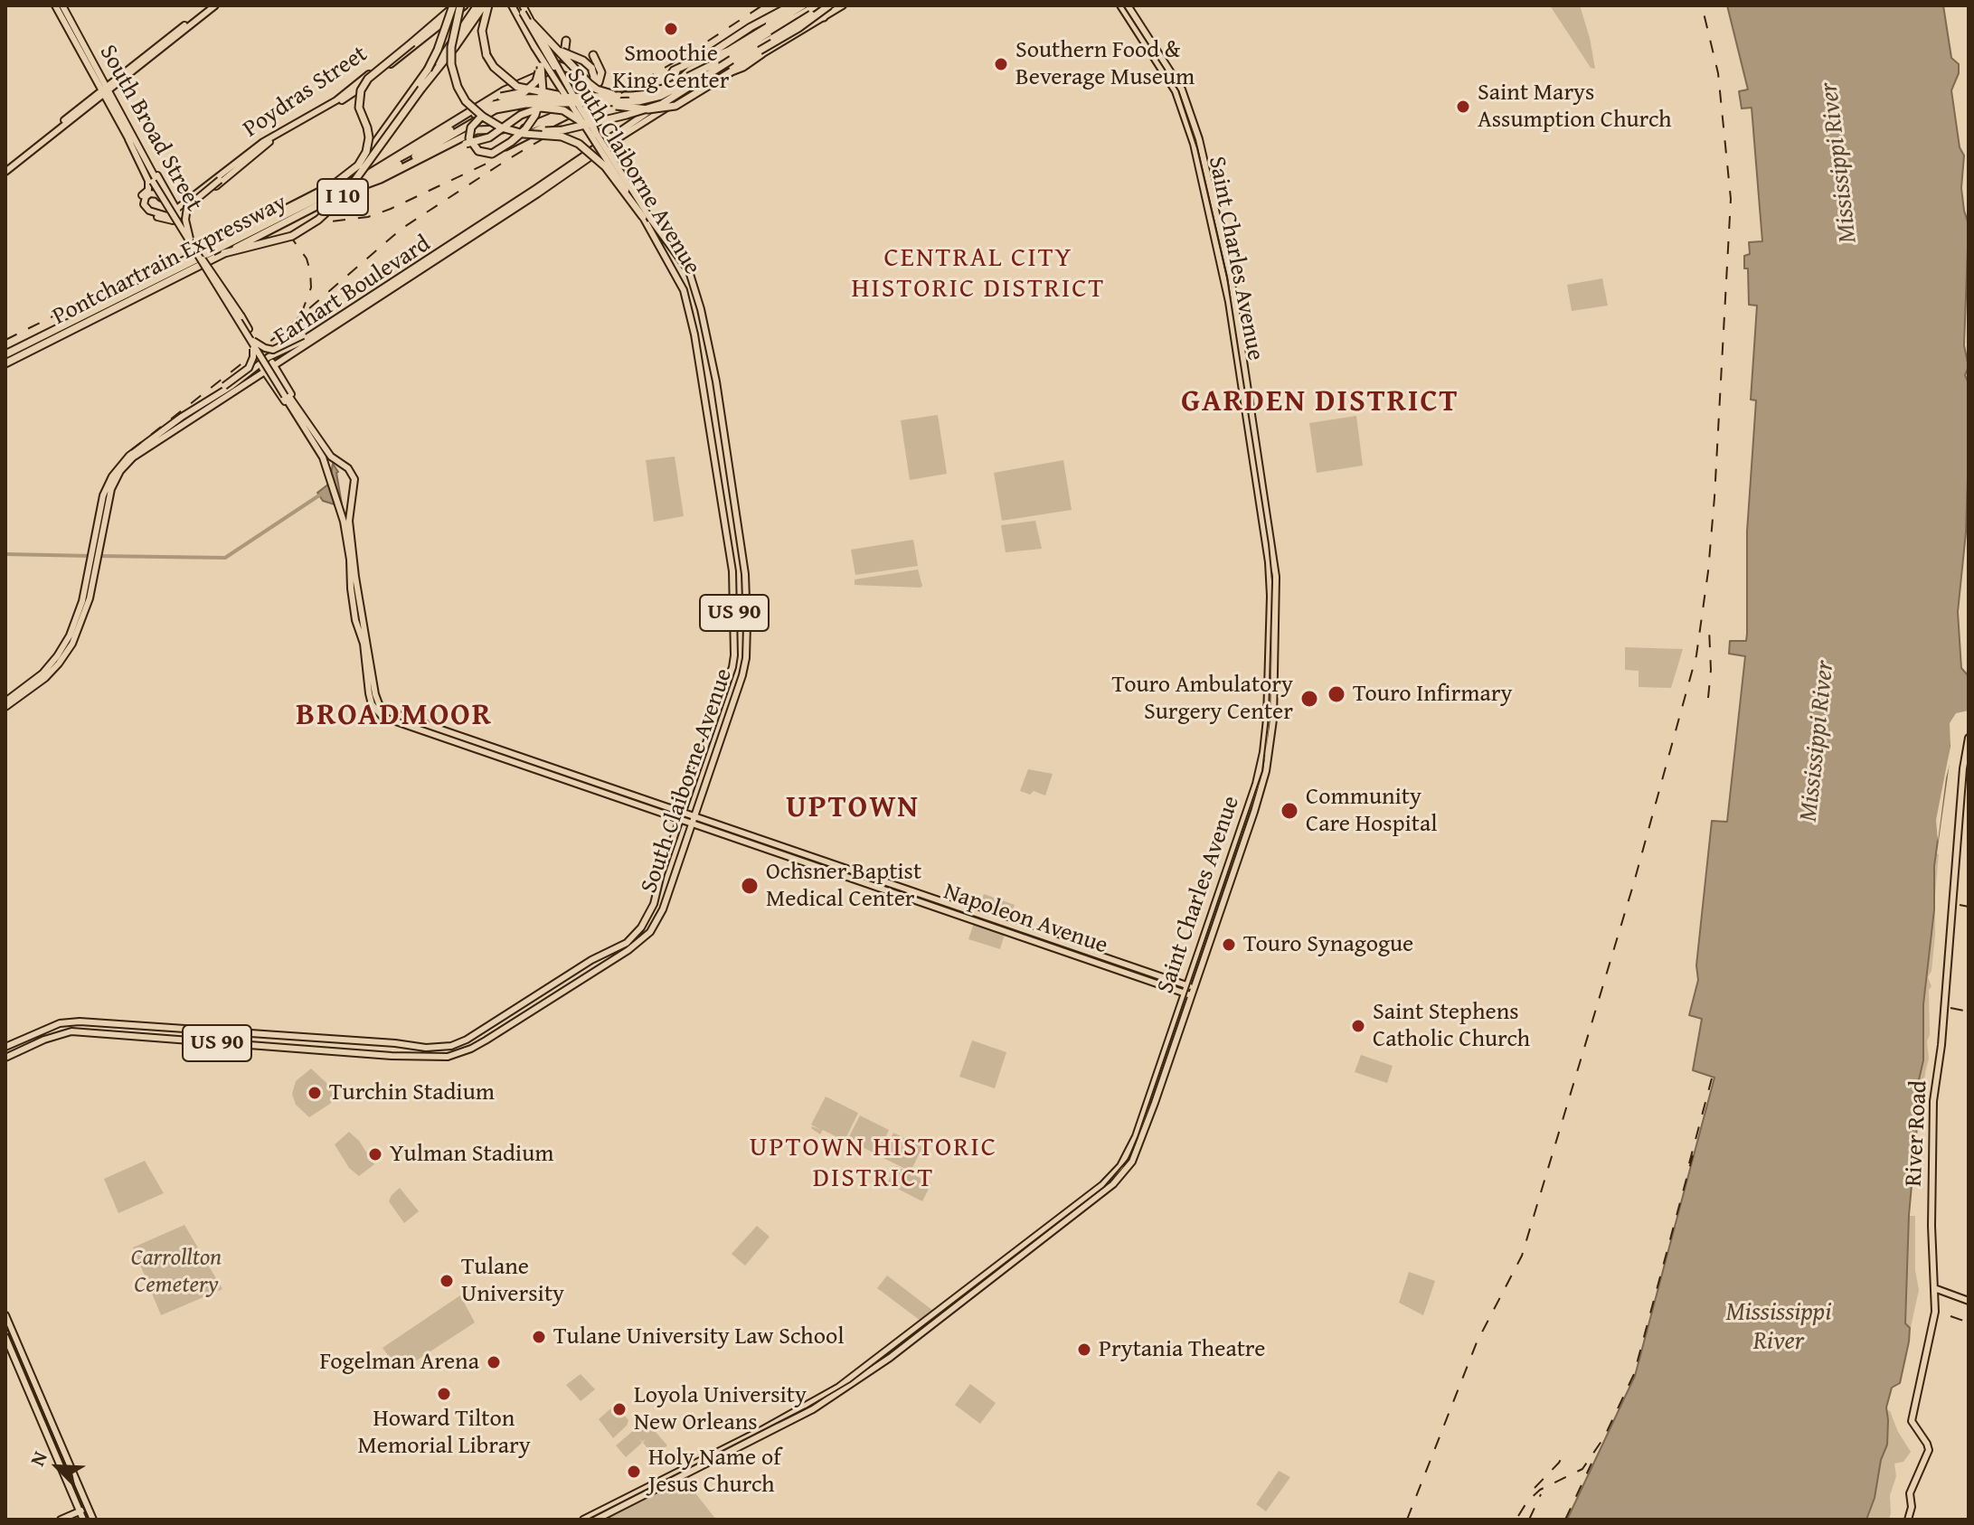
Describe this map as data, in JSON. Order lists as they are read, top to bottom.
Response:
{
  "streets": {
    "highway": ["I 10", "Pontchartrain Expressway"],
    "main road": [
      "Poydras Street",
      "South Broad Street",
      "South Claiborne Avenue",
      "Saint Charles Avenue",
      "Earhart Boulevard",
      "US 90",
      "Napoleon Avenue",
      "River Road"
    ]
  },
  "crossings": [
    ["Poydras Street", "I 10"],
    ["South Broad Street", "Napoleon Avenue"],
    ["South Claiborne Avenue", "Napoleon Avenue"],
    ["I 10", "Pontchartrain Expressway"],
    ["Saint Charles Avenue", "Napoleon Avenue"],
    ["Pontchartrain Expressway", "Earhart Boulevard"]
  ],
  "districts": [
    "CENTRAL CITY HISTORIC DISTRICT",
    "GARDEN DISTRICT",
    "BROADMOOR",
    "UPTOWN",
    "UPTOWN HISTORIC DISTRICT"
  ],
  "water": ["Mississippi River"],
  "parks": ["Carrollton Cemetery"],
  "places": [
    "Smoothie King Center",
    "Southern Food & Beverage Museum",
    "Saint Marys Assumption Church",
    "Touro Infirmary",
    "Touro Ambulatory Surgery Center",
    "Community Care Hospital",
    "Ochsner Baptist Medical Center",
    "Touro Synagogue",
    "Saint Stephens Catholic Church",
    "Turchin Stadium",
    "Yulman Stadium",
    "Tulane University",
    "Tulane University Law School",
    "Prytania Theatre",
    "Fogelman Arena",
    "Howard Tilton Memorial Library",
    "Loyola University New Orleans",
    "Holy Name of Jesus Church"
  ],
  "north": "top left"
}
